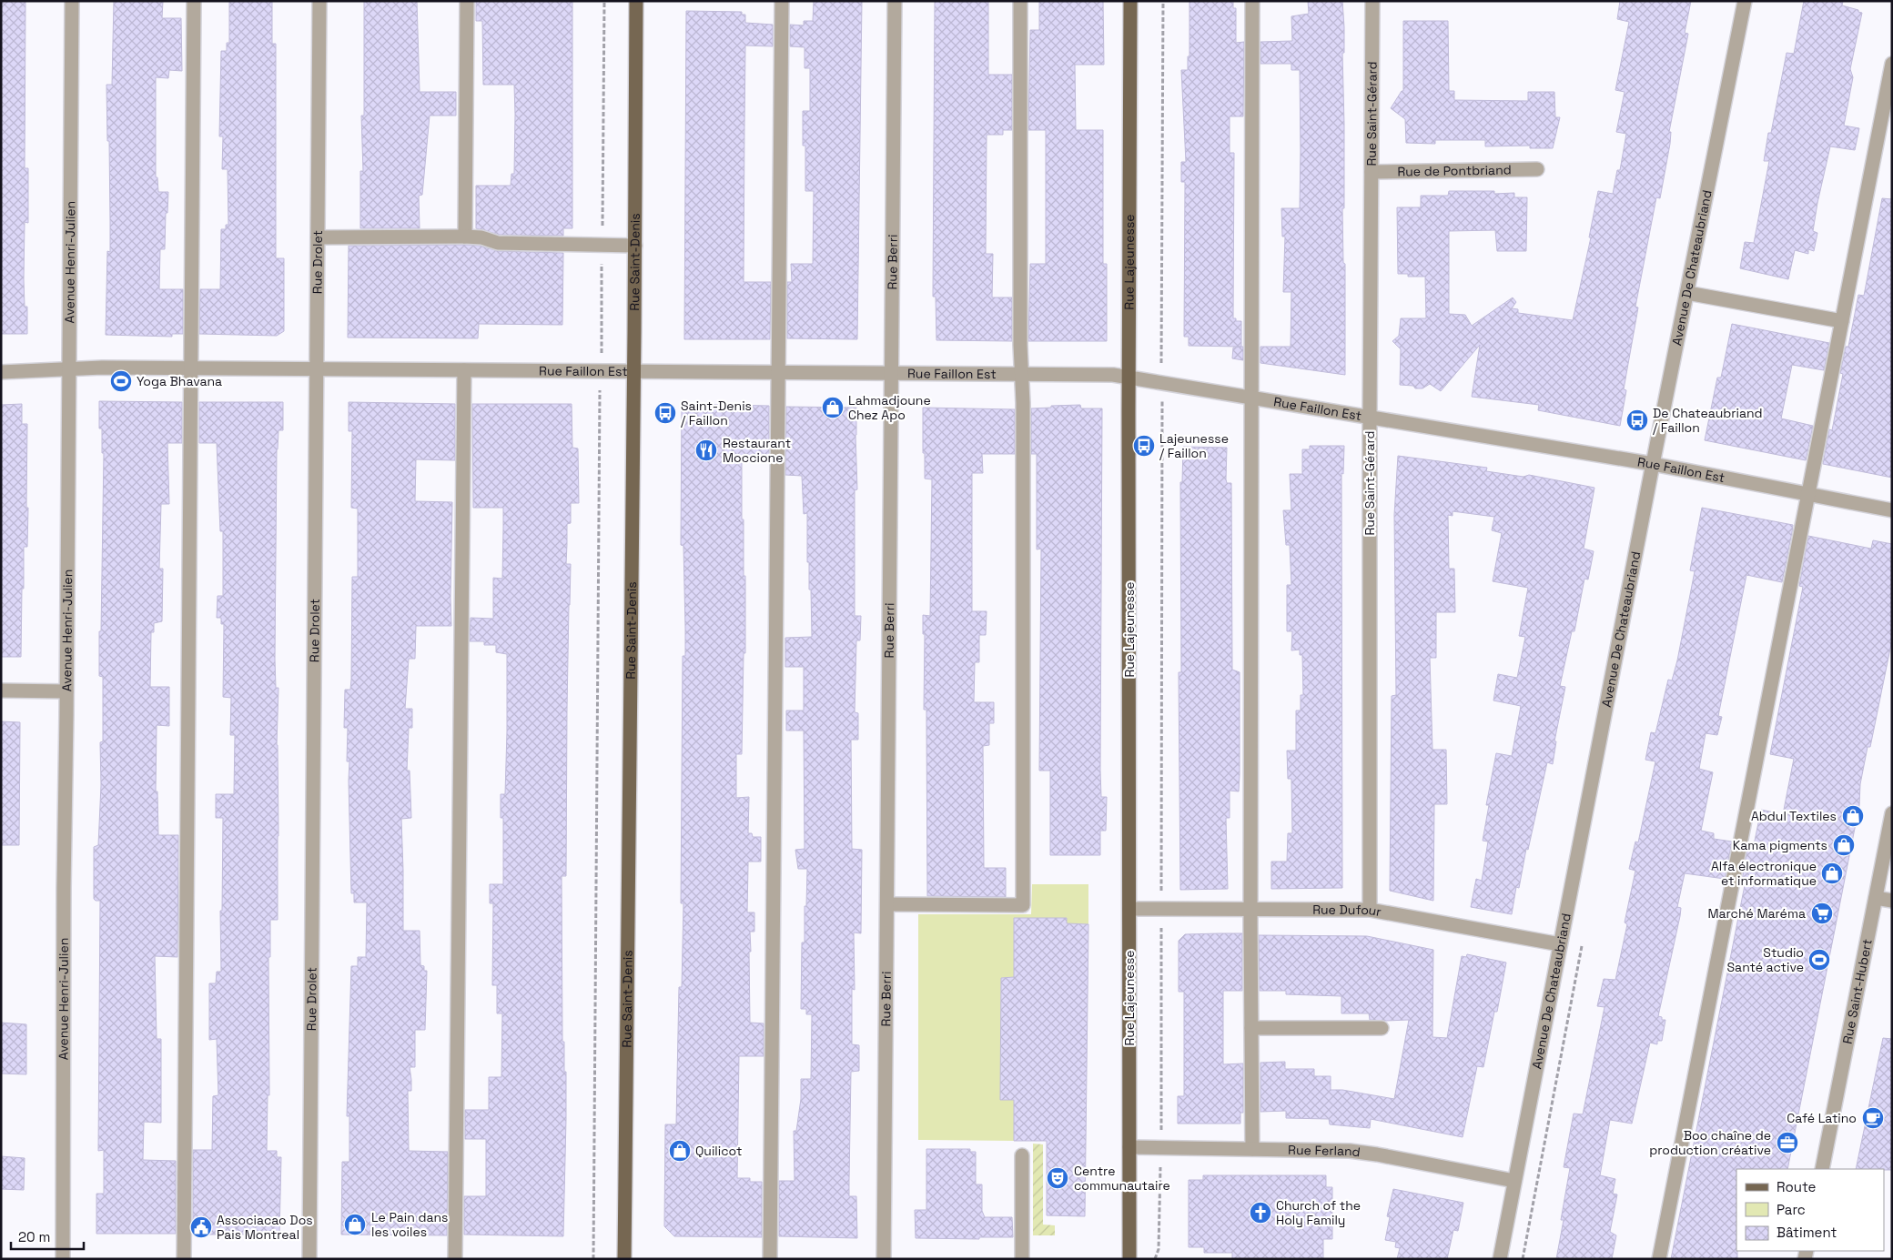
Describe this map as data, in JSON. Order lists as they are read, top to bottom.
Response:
{
  "streets": {
    "main road": ["Rue Saint-Denis", "Rue Lajeunesse"],
    "street": [
      "Rue Saint-Gérard",
      "Rue de Pontbriand",
      "Avenue Henri-Julien",
      "Rue Drolet",
      "Rue Berri",
      "Avenue De Chateaubriand",
      "Rue Faillon Est",
      "Rue Dufour",
      "Rue Saint-Hubert",
      "Rue Ferland"
    ]
  },
  "crossings": [
    ["Rue Saint-Gérard", "Rue de Pontbriand"],
    ["Rue Saint-Gérard", "Rue Faillon Est"],
    ["Rue Saint-Gérard", "Rue Dufour"],
    ["Avenue Henri-Julien", "Rue Faillon Est"],
    ["Rue Drolet", "Rue Faillon Est"],
    ["Rue Saint-Denis", "Rue Faillon Est"],
    ["Rue Berri", "Rue Faillon Est"],
    ["Rue Lajeunesse", "Rue Faillon Est"],
    ["Rue Lajeunesse", "Rue Dufour"],
    ["Rue Lajeunesse", "Rue Ferland"],
    ["Avenue De Chateaubriand", "Rue Faillon Est"],
    ["Avenue De Chateaubriand", "Rue Dufour"],
    ["Avenue De Chateaubriand", "Rue Ferland"]
  ],
  "places": {
    "sports": ["Yoga Bhavana", "Studio Santé active"],
    "shop": [
      "Lahmadjoune Chez Apo",
      "Abdul Textiles",
      "Kama pigments",
      "Alfa électronique et informatique",
      "Quilicot",
      "Le Pain dans les voiles"
    ],
    "bus stop": ["Saint-Denis / Faillon", "De Chateaubriand / Faillon", "Lajeunesse / Faillon"],
    "restaurant": ["Restaurant Moccione"],
    "supermarket": ["Marché Maréma"],
    "cafe": ["Café Latino"],
    "office": ["Boo chaîne de production créative"],
    "theatre": ["Centre communautaire"],
    "church": ["Church of the Holy Family"],
    "public building": ["Associacao Dos Pais Montreal"]
  },
  "legend": ["Route", "Parc", "Bâtiment"],
  "scale_bar": "20 m"
}
